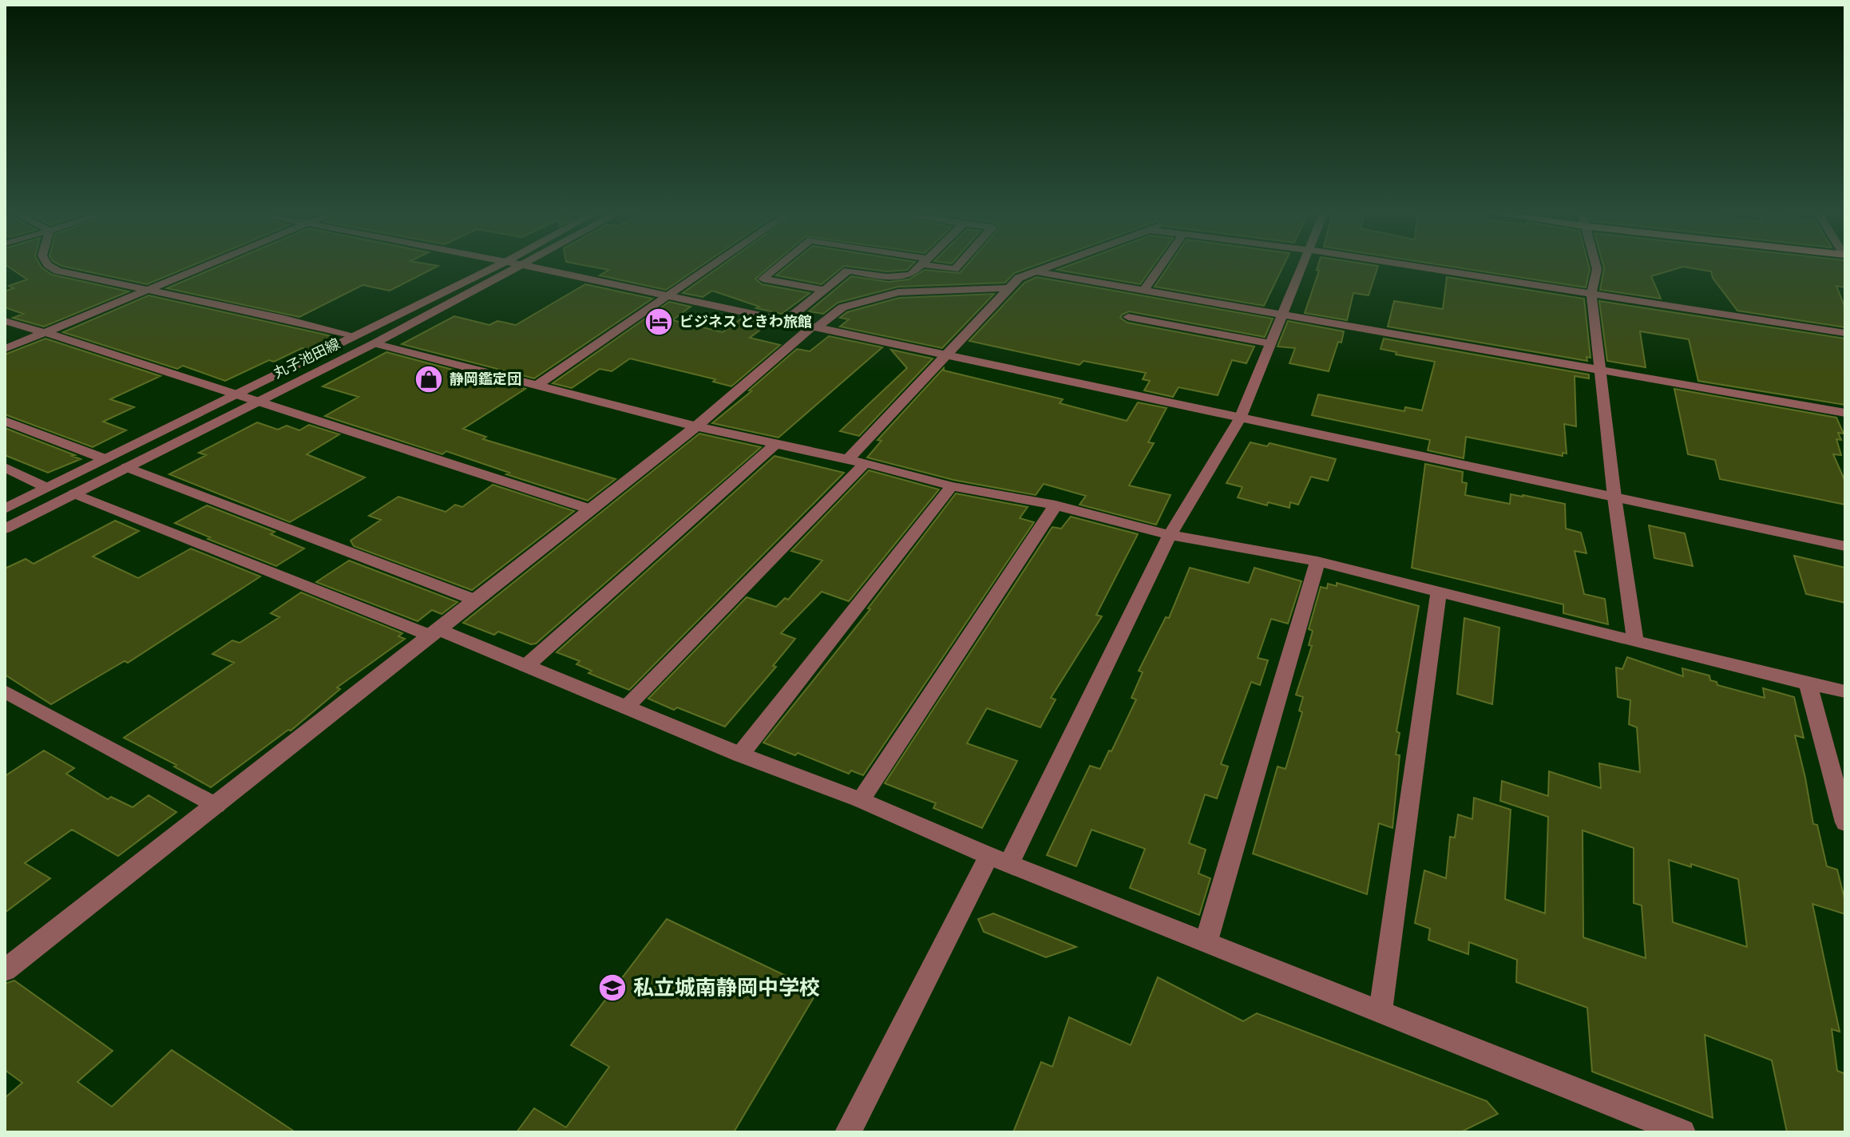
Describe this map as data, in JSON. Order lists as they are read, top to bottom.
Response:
{
  "streets": {
    "street": ["丸子池田線"]
  },
  "places": {
    "hotel": ["ビジネス ときわ旅館"],
    "shop": ["静岡鑑定団"],
    "school or university": ["私立城南静岡中学校"]
  }
}
